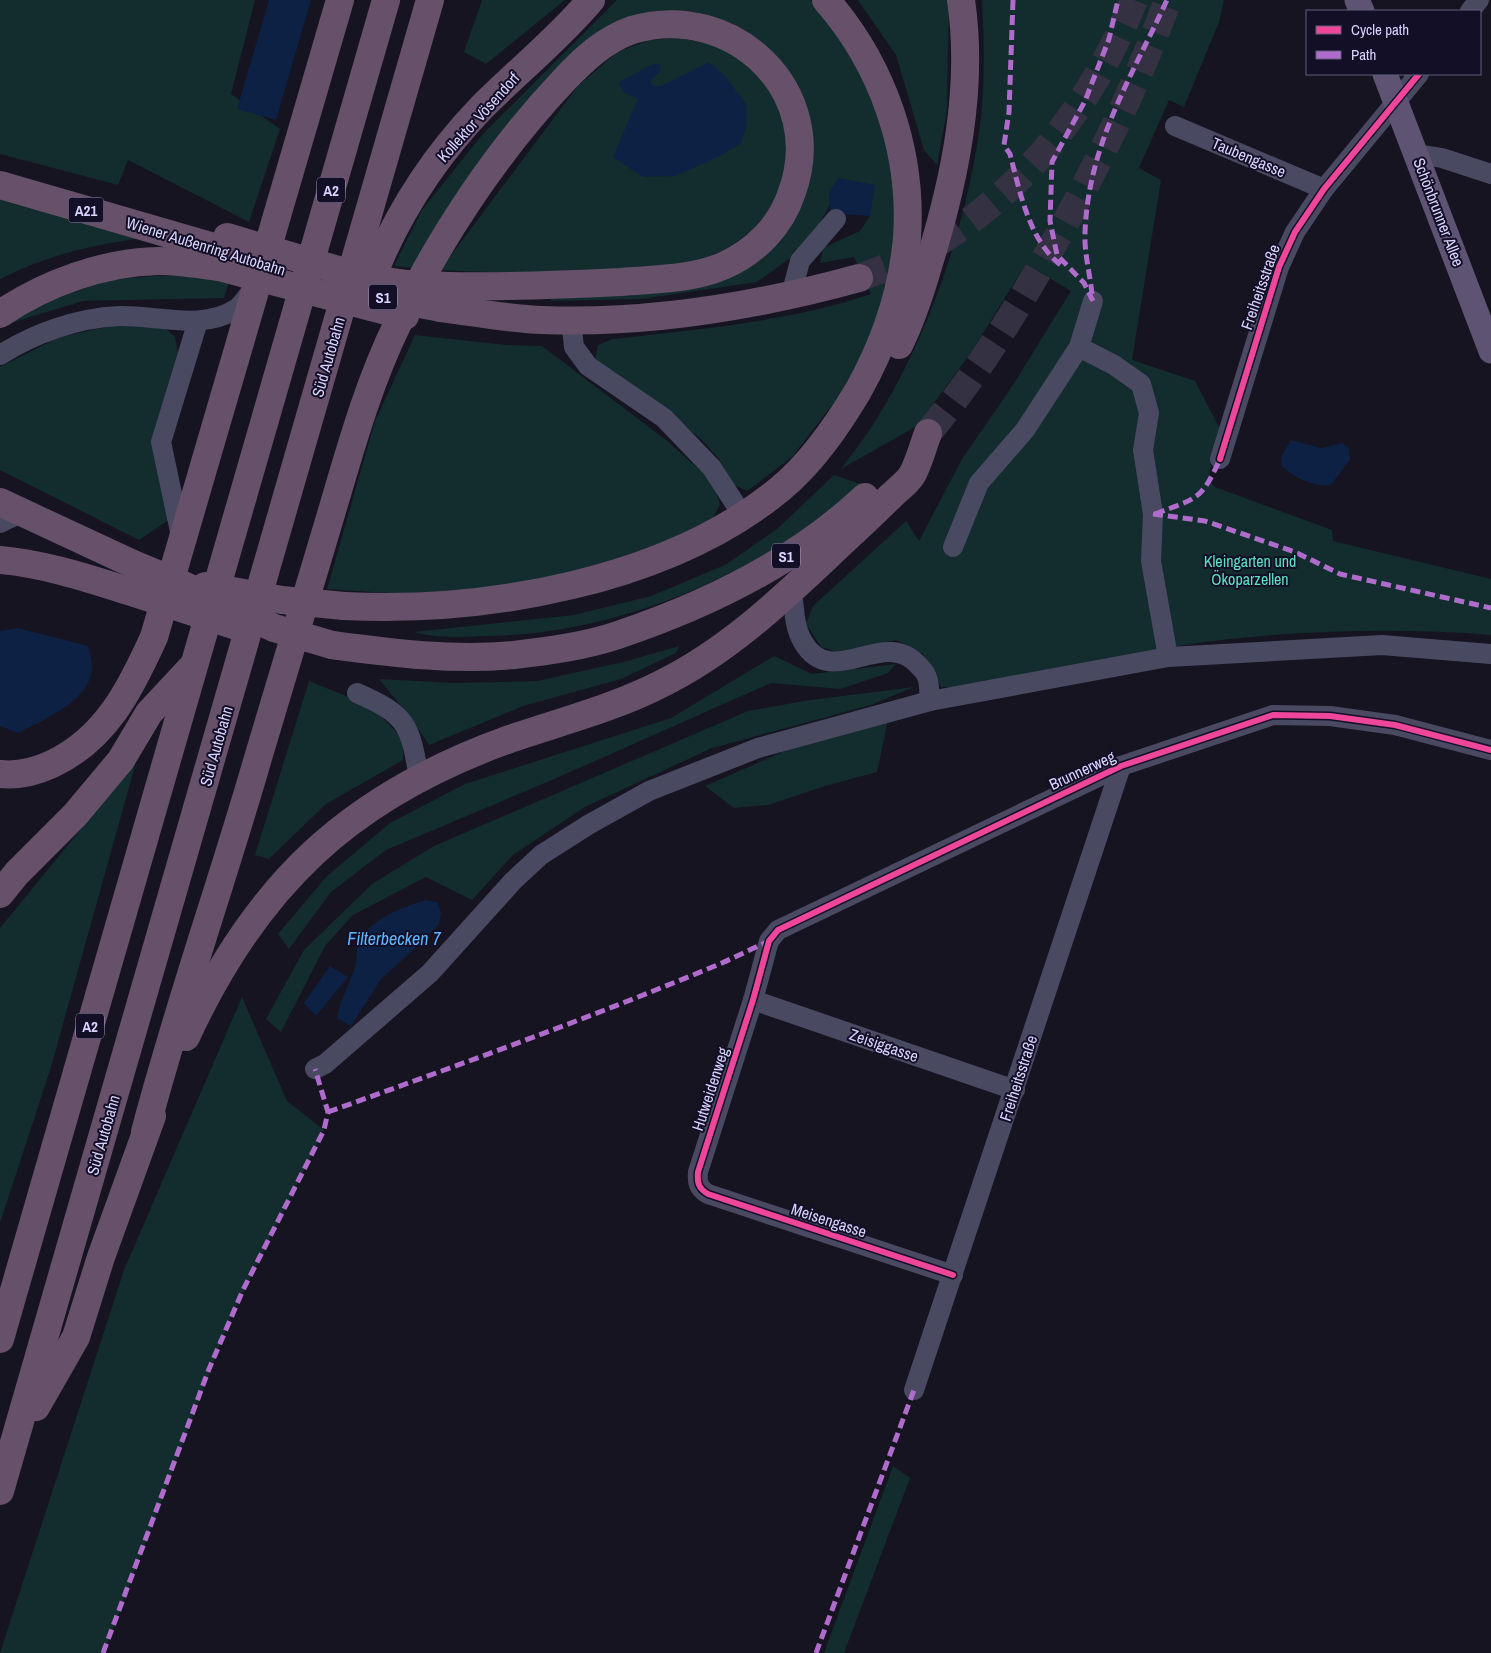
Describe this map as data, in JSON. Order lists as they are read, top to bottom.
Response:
{
  "streets": {
    "highway": [
      "Kollektor Vösendorf",
      "A2",
      "A21",
      "Wiener Außenring Autobahn",
      "S1",
      "Süd Autobahn"
    ],
    "main road": ["Schönbrunner Allee"],
    "street": [
      "Taubengasse",
      "Freiheitsstraße",
      "Brunnerweg",
      "Zeisiggasse",
      "Hutweidenweg",
      "Meisengasse"
    ]
  },
  "crossings": [
    ["Kollektor Vösendorf", "Süd Autobahn"],
    ["Taubengasse", "Freiheitsstraße"],
    ["Schönbrunner Allee", "Freiheitsstraße"],
    ["Wiener Außenring Autobahn", "S1"],
    ["Freiheitsstraße", "Brunnerweg"],
    ["Freiheitsstraße", "Zeisiggasse"],
    ["Freiheitsstraße", "Meisengasse"],
    ["Brunnerweg", "Zeisiggasse"],
    ["Brunnerweg", "Hutweidenweg"],
    ["Zeisiggasse", "Hutweidenweg"],
    ["Hutweidenweg", "Meisengasse"]
  ],
  "water": ["Filterbecken 7"],
  "parks": ["Kleingarten und Ökoparzellen"],
  "legend": ["Cycle path", "Path"]
}
